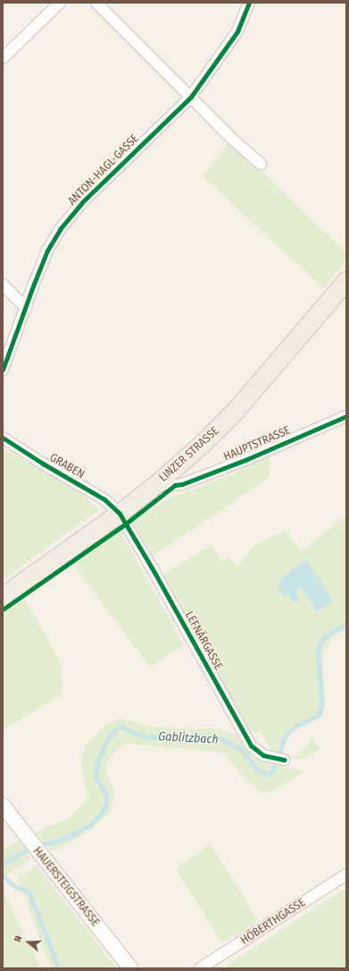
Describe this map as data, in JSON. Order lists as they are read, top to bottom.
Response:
{
  "streets": {
    "main road": ["LINZER STRASSE"],
    "street": [
      "ANTON-HAGL-GASSE",
      "HAUPTSTRASSE",
      "GRABEN",
      "LEFNÄRGASSE",
      "HAUERSTEIGSTRASSE",
      "HÖBERTHGASSE"
    ]
  },
  "crossings": [
    ["HAUPTSTRASSE", "LINZER STRASSE"],
    ["LINZER STRASSE", "GRABEN"],
    ["LINZER STRASSE", "LEFNÄRGASSE"],
    ["GRABEN", "LEFNÄRGASSE"]
  ],
  "water": ["Gablitzbach"],
  "north": "left"
}
